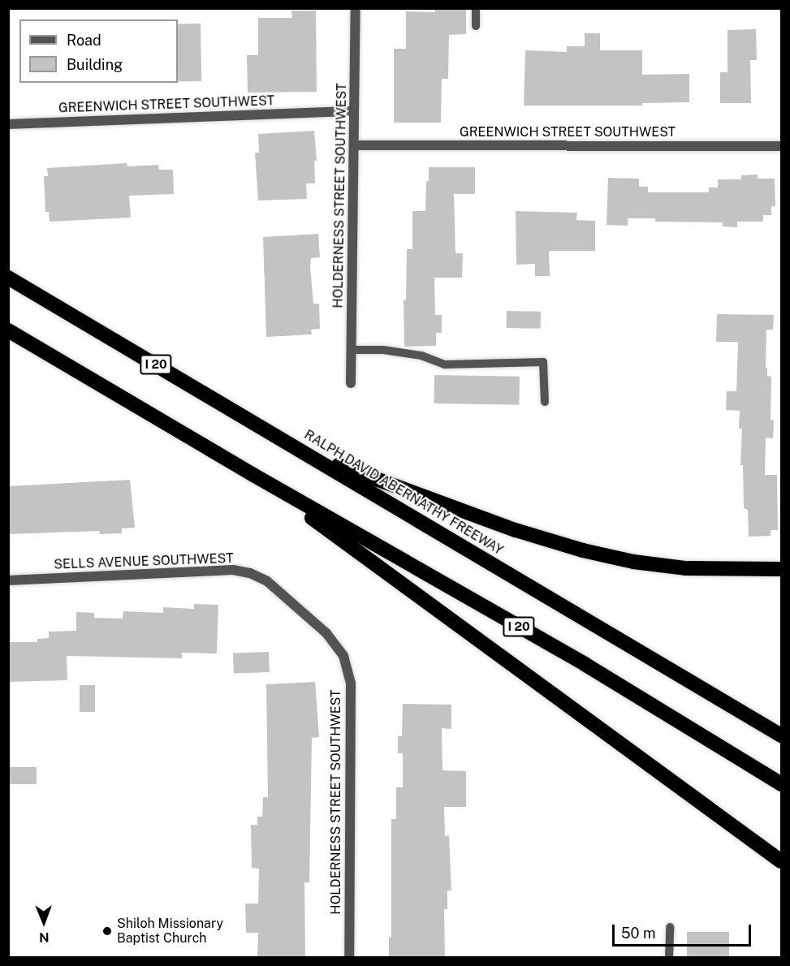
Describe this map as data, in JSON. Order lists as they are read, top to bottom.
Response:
{
  "streets": {
    "highway": ["I 20", "RALPH DAVID ABERNATHY FREEWAY"],
    "street": ["GREENWICH STREET SOUTHWEST", "HOLDERNESS STREET SOUTHWEST", "SELLS AVENUE SOUTHWEST"]
  },
  "crossings": [
    ["GREENWICH STREET SOUTHWEST", "HOLDERNESS STREET SOUTHWEST"],
    ["HOLDERNESS STREET SOUTHWEST", "SELLS AVENUE SOUTHWEST"]
  ],
  "places": ["Shiloh Missionary Baptist Church"],
  "legend": ["Road", "Building"],
  "scale_bar": "50 m",
  "north": "bottom"
}
